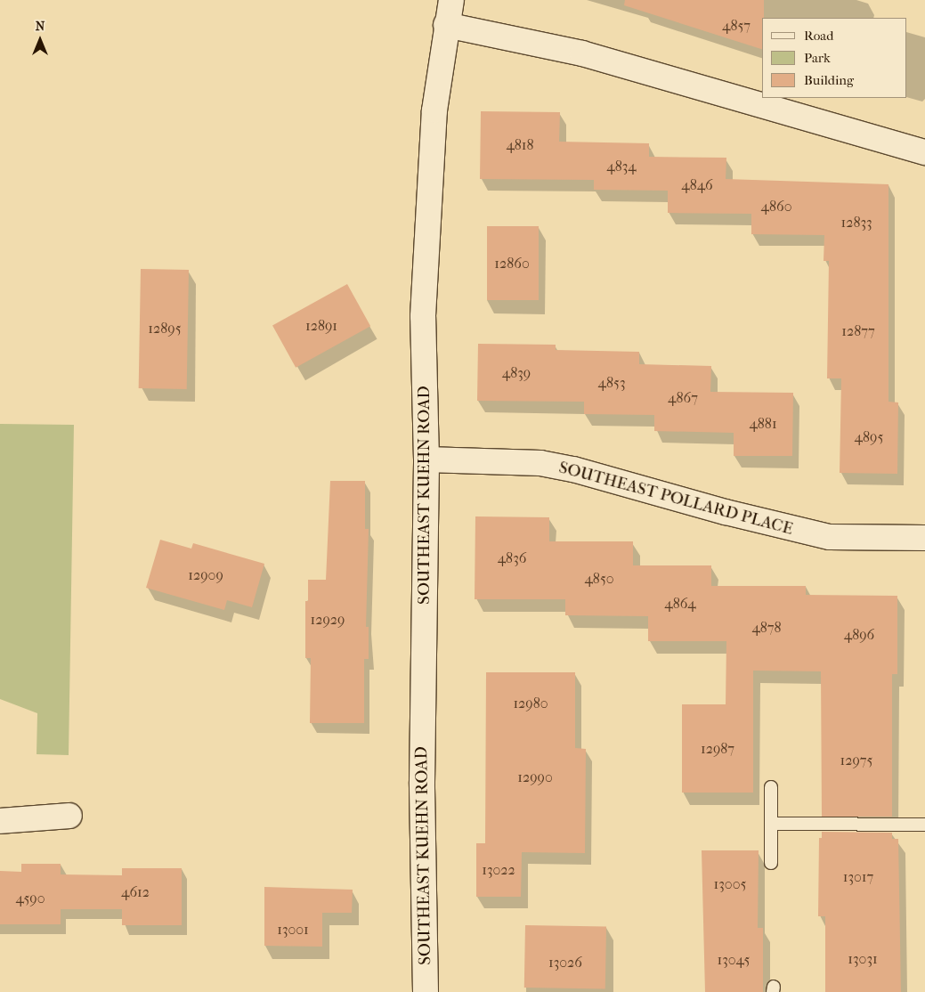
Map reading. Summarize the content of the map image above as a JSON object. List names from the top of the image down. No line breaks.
{"streets":{"street":["SOUTHEAST KUEHN ROAD","SOUTHEAST POLLARD PLACE"]},"crossings":[["SOUTHEAST KUEHN ROAD","SOUTHEAST POLLARD PLACE"]],"house_numbers":["4857","4818","4834","4846","4860","12833","12860","12891","12895","12877","4839","4853","4867","4881","4895","4836","12909","4850","4864","12929","4878","4896","12980","12987","12975","12990","13022","13017","13005","4612","4590","13001","13031","13045","13026"],"legend":["Road","Park","Building"],"north":"top"}
